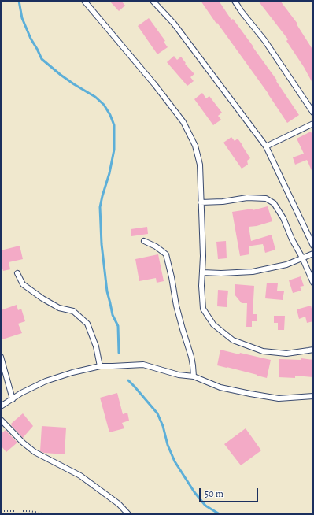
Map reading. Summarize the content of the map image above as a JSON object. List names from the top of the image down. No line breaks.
{"scale_bar":"50 m"}
